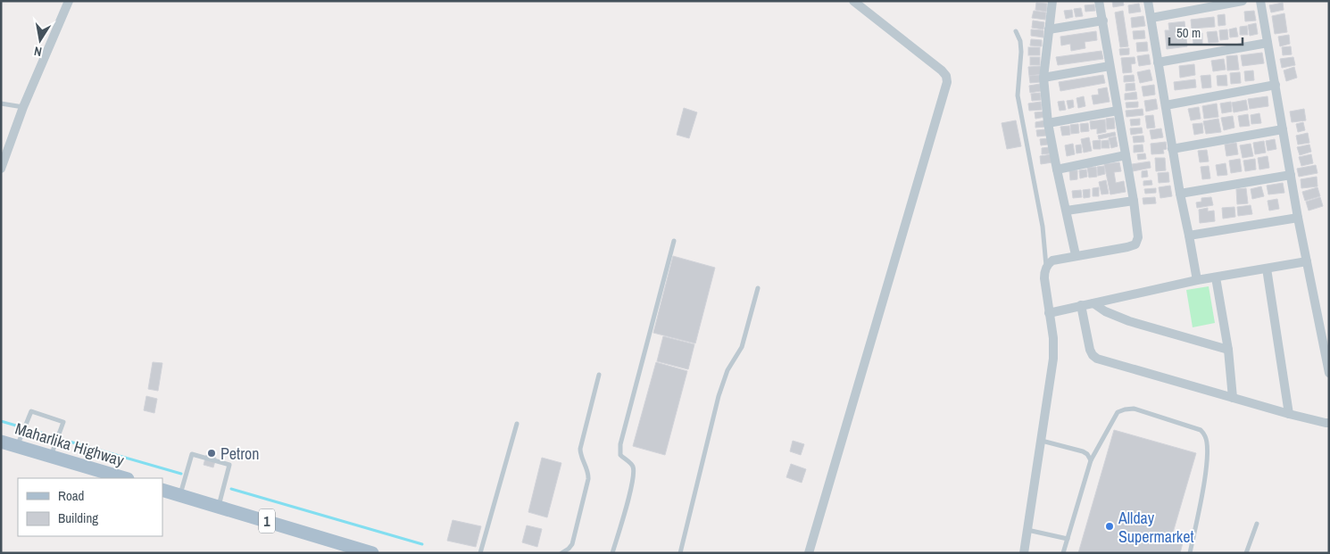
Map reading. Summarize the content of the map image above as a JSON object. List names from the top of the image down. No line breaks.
{"streets":{"main road":["Maharlika Highway","1"]},"places":["Petron","Allday Supermarket"],"legend":["Road","Building"],"scale_bar":"50 m","north":"bottom"}
